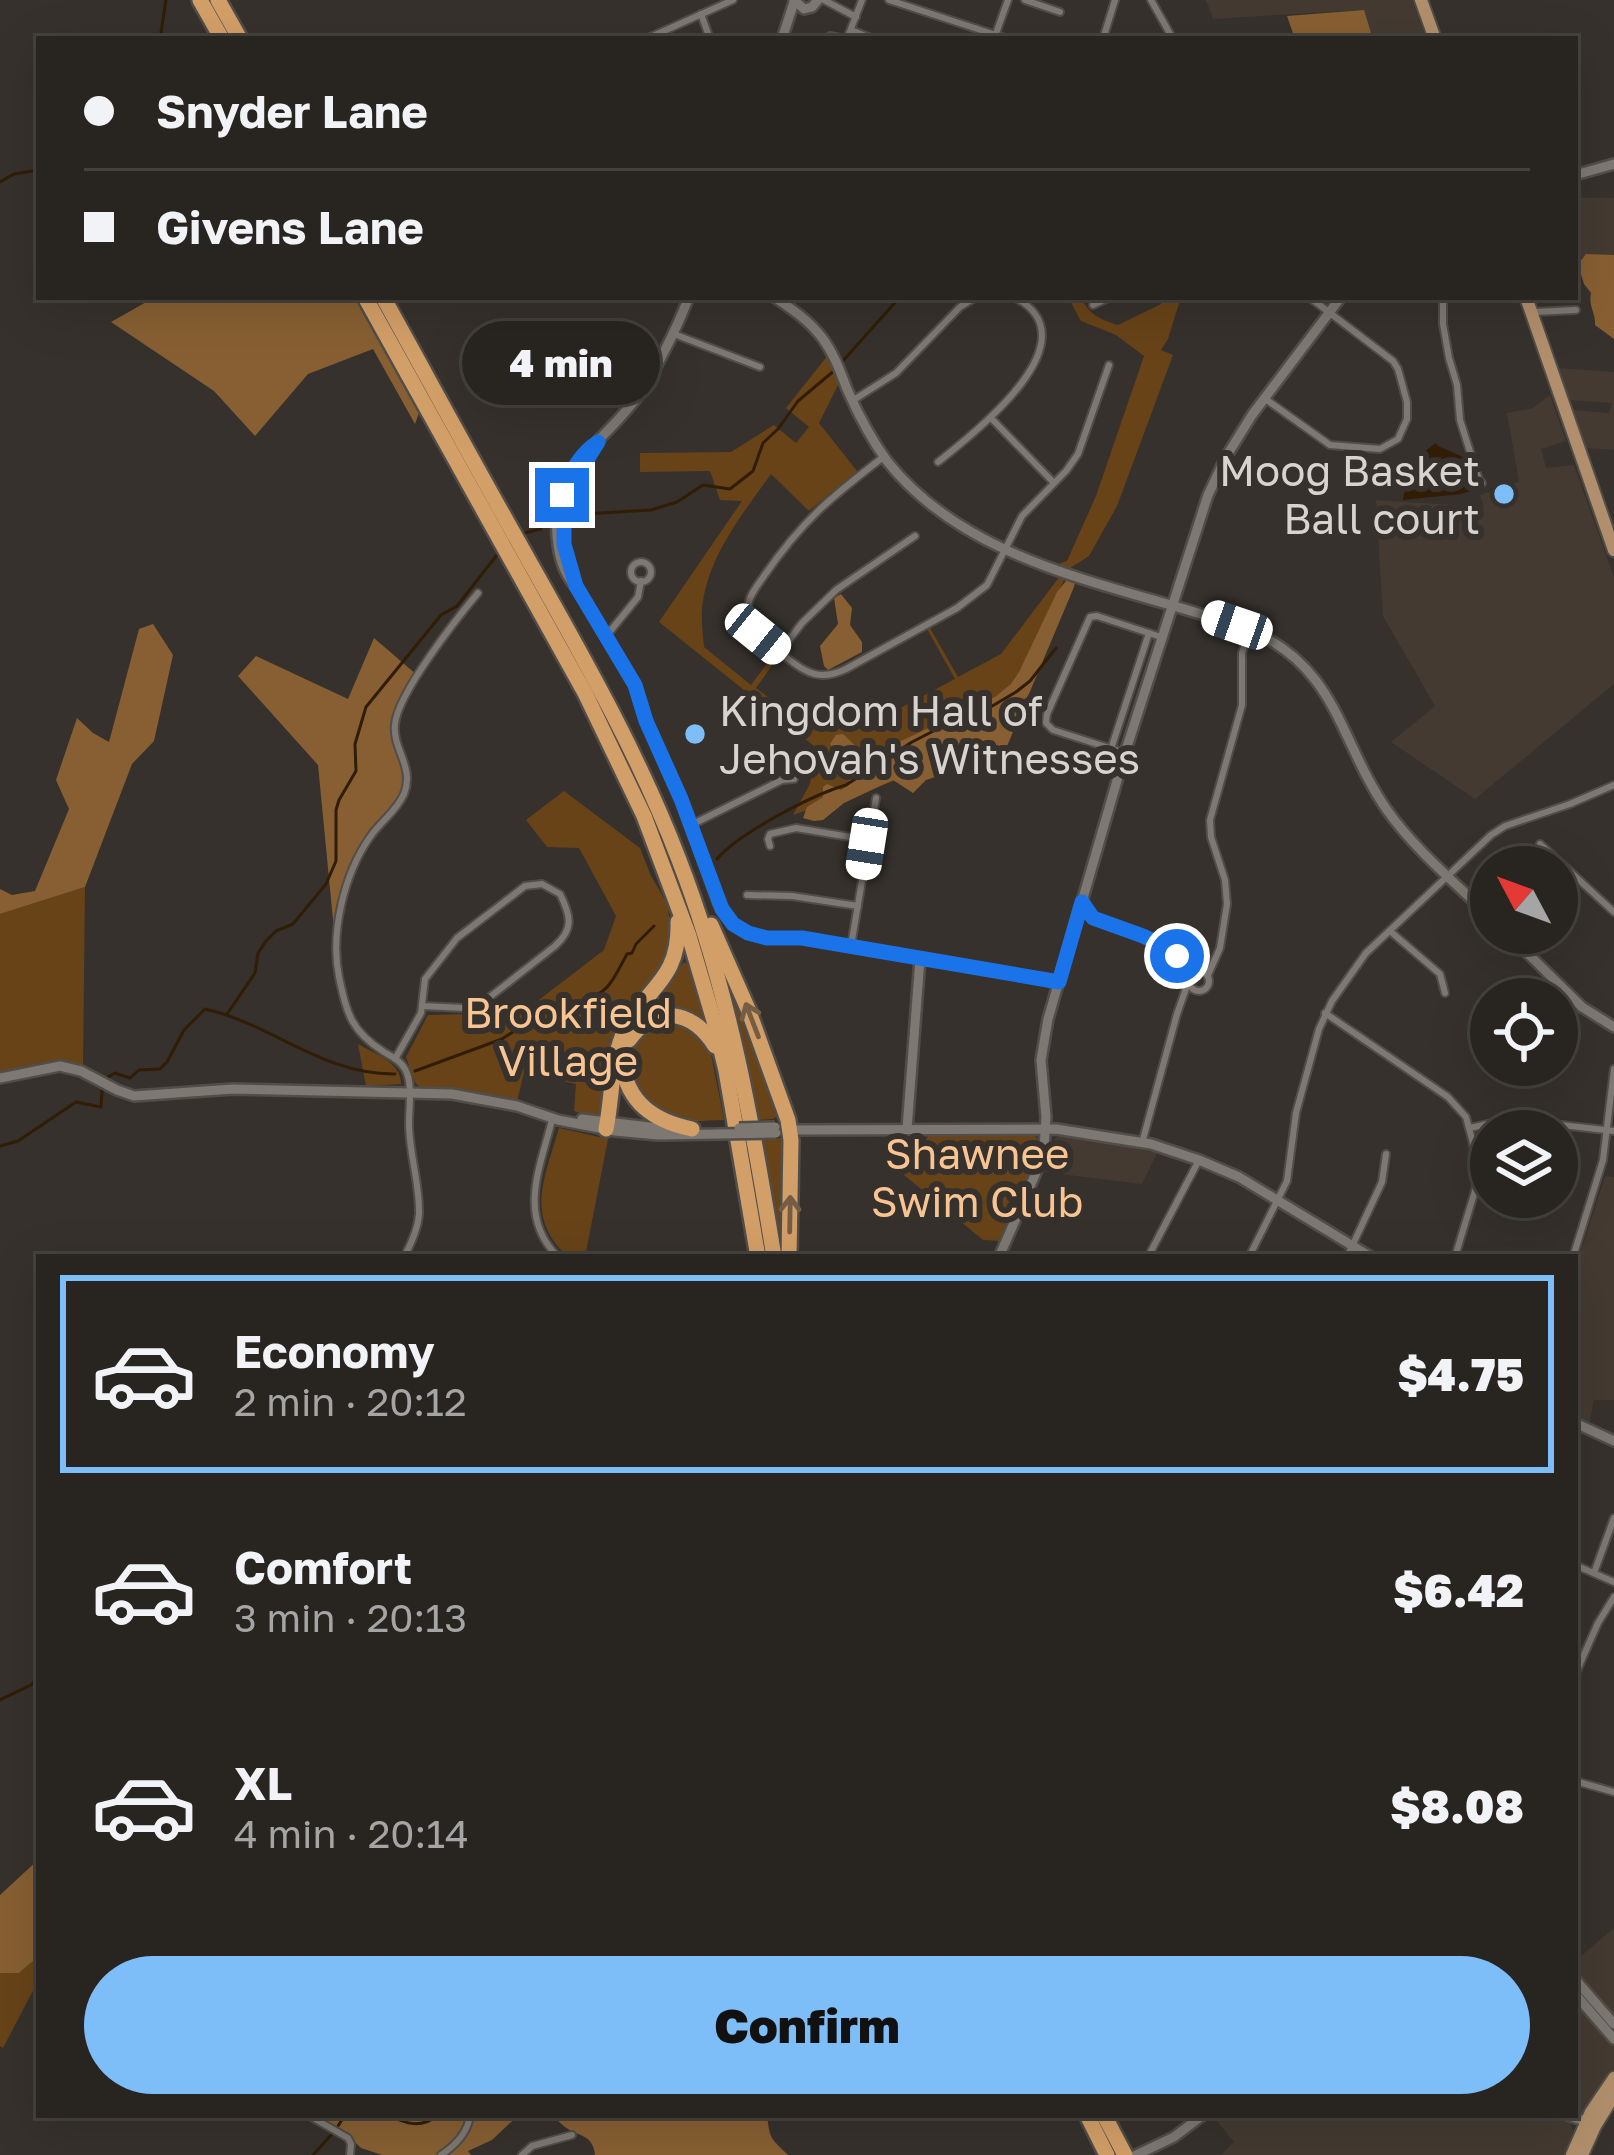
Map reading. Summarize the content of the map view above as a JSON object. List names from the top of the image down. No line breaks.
{"parks":["Brookfield Village","Shawnee Swim Club"],"places":["Moog Basket Ball court","Kingdom Hall of Jehovah's Witnesses"],"north":"top left","page":{"banner":["Snyder Lane","Givens Lane"],"bubble":"4 min","list":[{"name":"Economy","note":"2 min · 20:12","value":"$4.75"},{"name":"Comfort","note":"3 min · 20:13","value":"$6.42"},{"name":"XL","note":"4 min · 20:14","value":"$8.08"}],"buttons":"Confirm"}}
